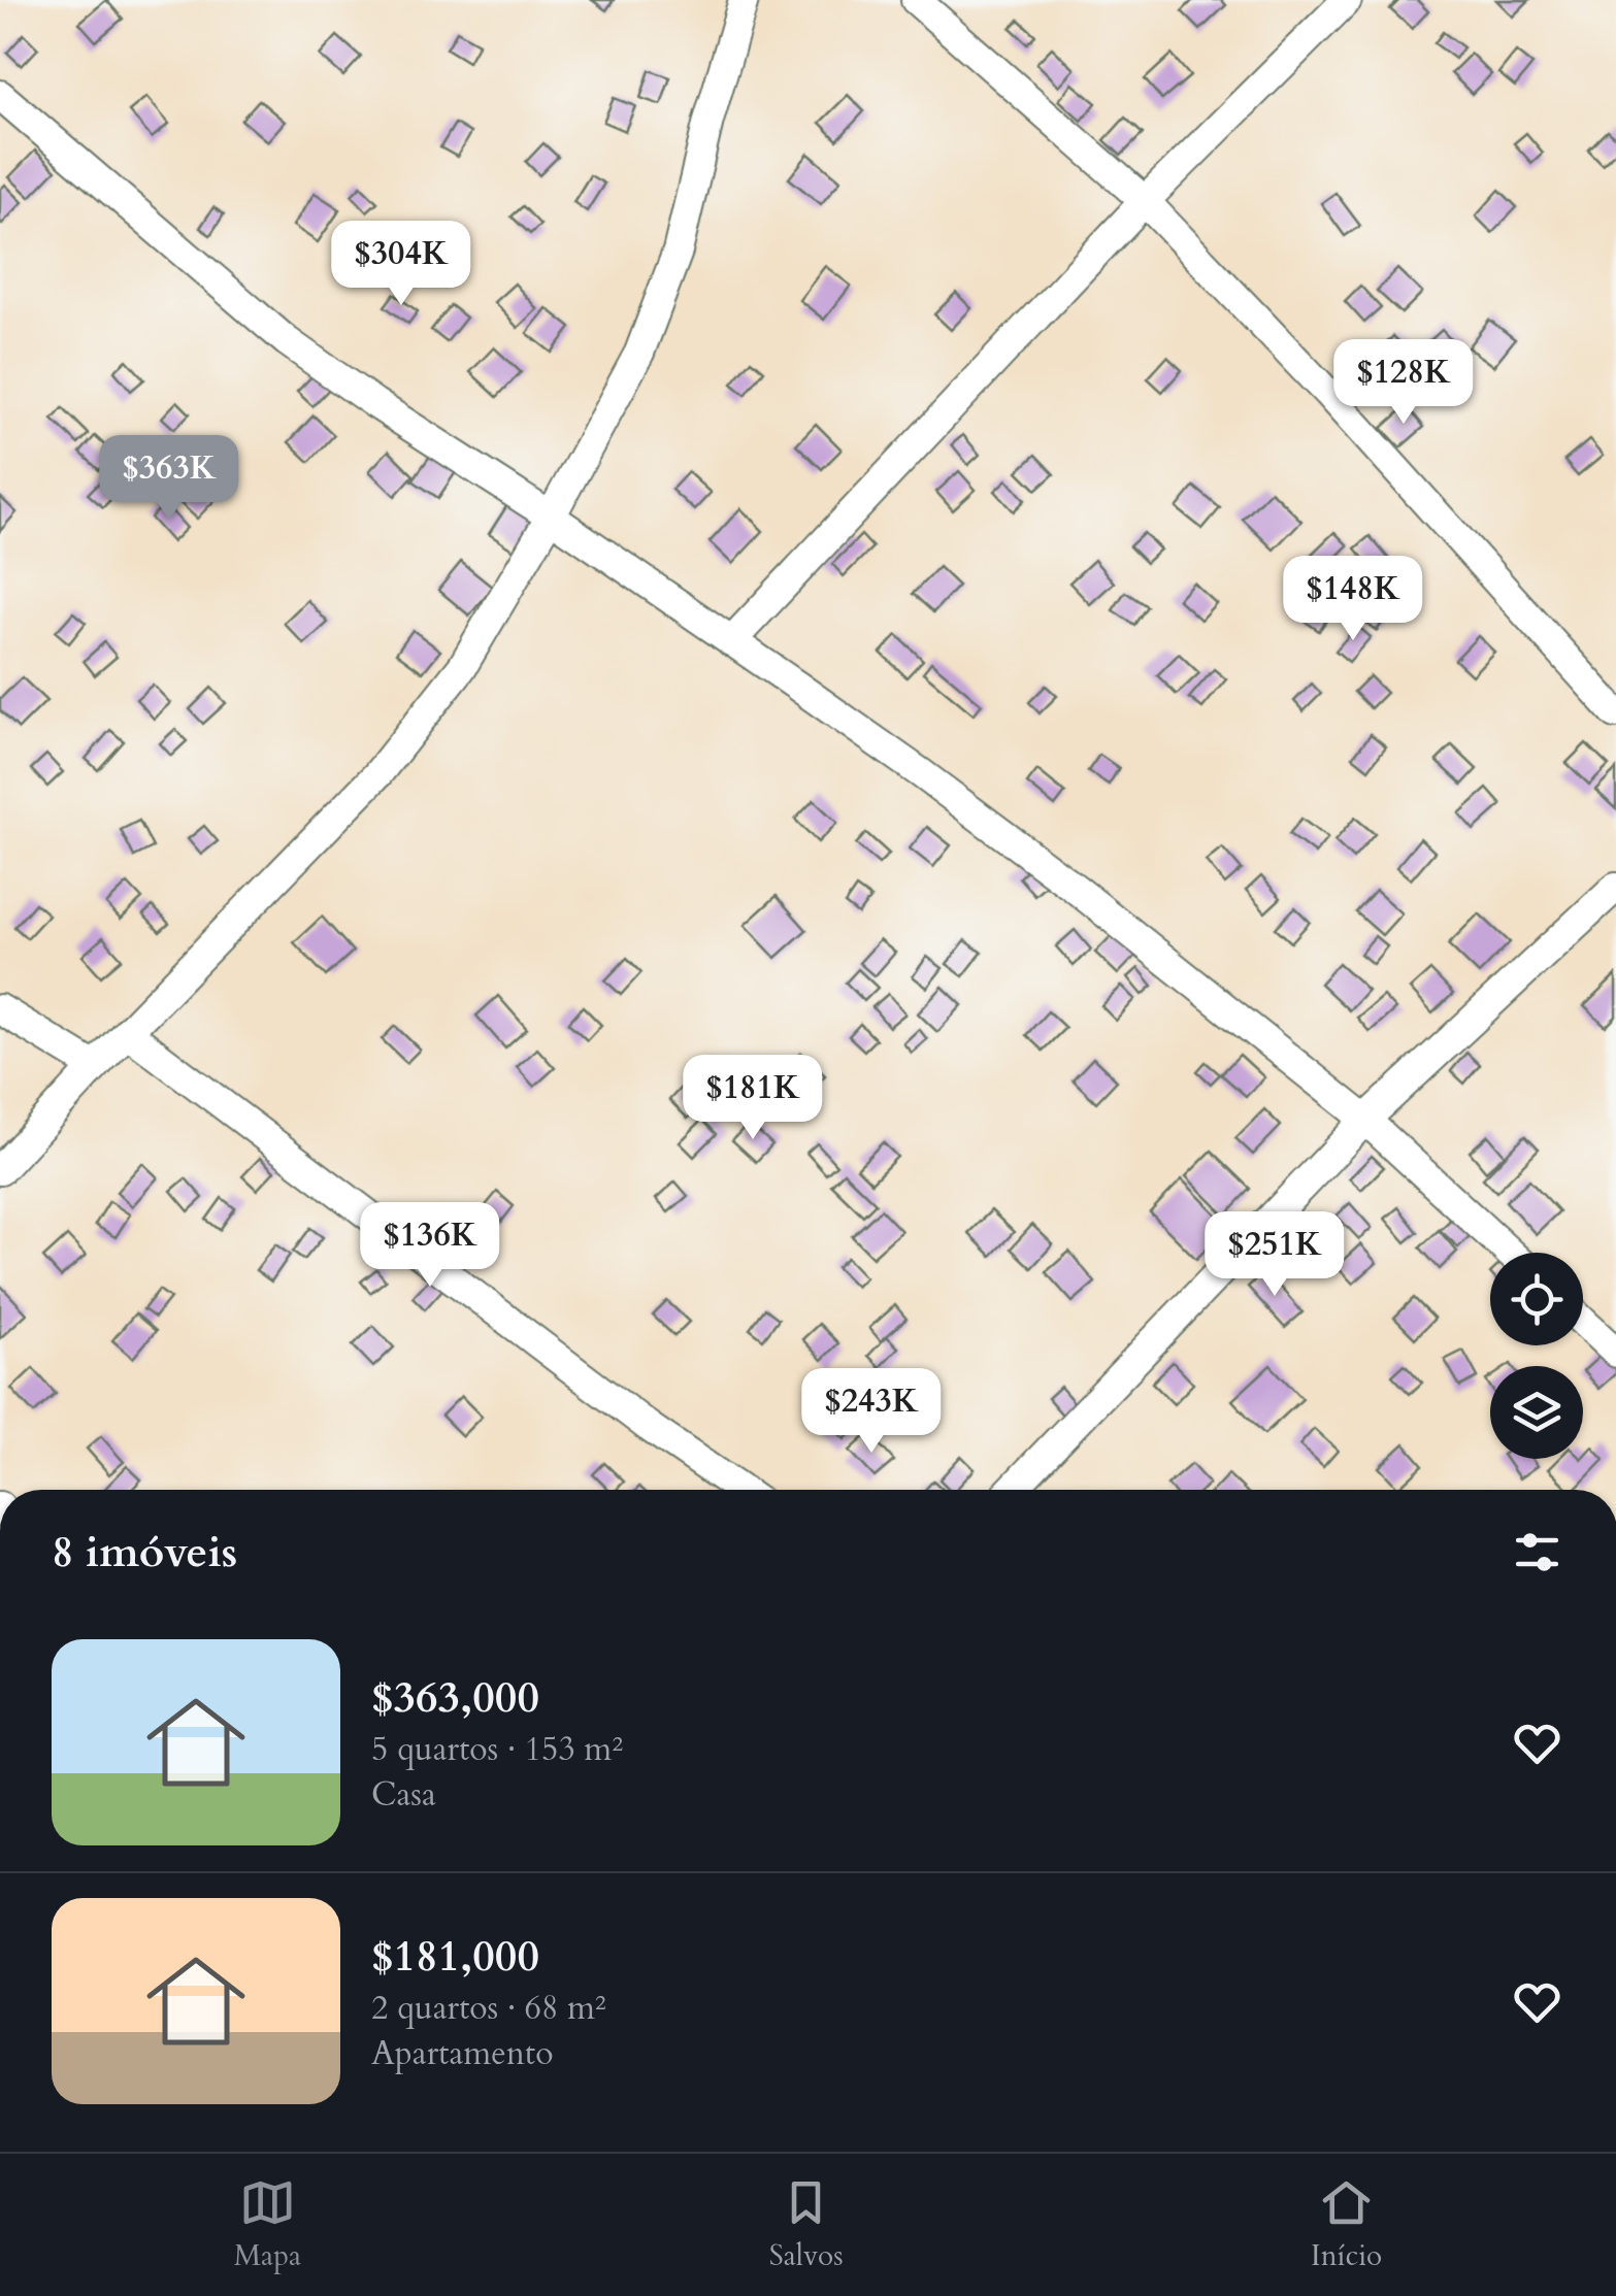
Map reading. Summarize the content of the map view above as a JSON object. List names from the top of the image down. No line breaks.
{"page":{"price":["$304K","$128K","$363K","$148K","$181K","$136K","$251K","$243K"],"heading":"8 imóveis","list":[{"name":"$363,000","note":"5 quartos · 153 m² · Casa"},{"name":"$181,000","note":"2 quartos · 68 m² · Apartamento"}],"tabs":["Mapa","Salvos","Início"]}}
